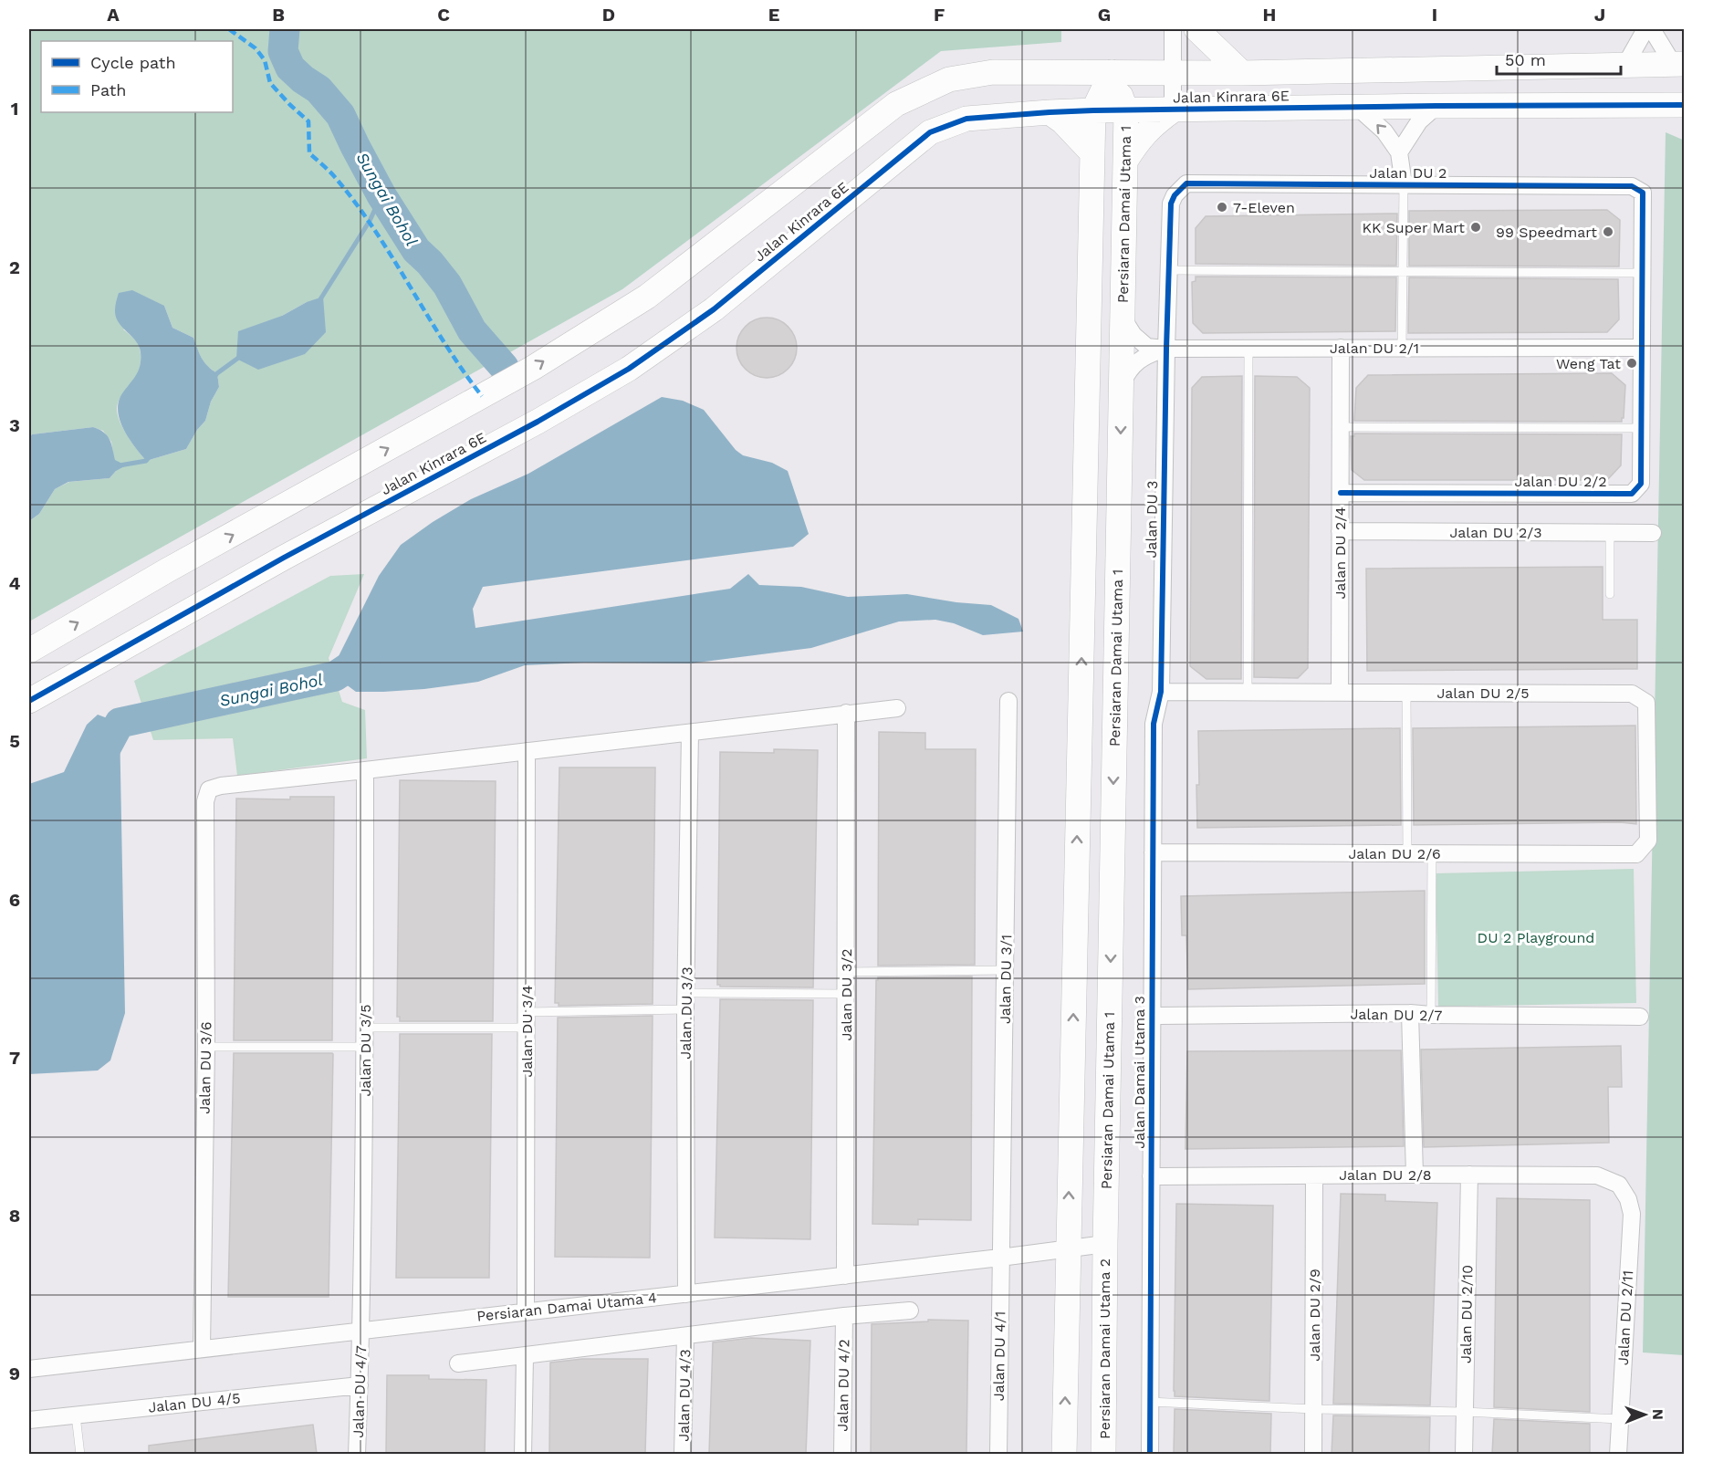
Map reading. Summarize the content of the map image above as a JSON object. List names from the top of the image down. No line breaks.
{"streets":{"street":["Jalan Kinrara 6E","Jalan DU 2","Persiaran Damai Utama 1","Jalan DU 2/1","Jalan DU 2/2","Jalan DU 3","Jalan DU 2/3","Jalan DU 2/4","Jalan DU 2/5","Jalan DU 2/6","Jalan DU 3/1","Jalan DU 3/2","Jalan DU 3/3","Jalan DU 2/7","Jalan DU 3/4","Jalan DU 3/5","Jalan DU 3/6","Jalan Damai Utama 3","Jalan DU 2/8","Persiaran Damai Utama 4","Jalan DU 2/10","Jalan DU 2/9","Jalan DU 2/11","Persiaran Damai Utama 2","Jalan DU 4/1","Jalan DU 4/2","Jalan DU 4/7","Jalan DU 4/3","Jalan DU 4/5"]},"crossings":[["Jalan Kinrara 6E","Persiaran Damai Utama 1"],["Jalan DU 2","Jalan DU 2/1"],["Jalan DU 2","Jalan DU 2/2"],["Jalan DU 2","Jalan DU 3"],["Persiaran Damai Utama 1","Jalan DU 2/1"],["Persiaran Damai Utama 1","Persiaran Damai Utama 4"],["Persiaran Damai Utama 1","Persiaran Damai Utama 2"],["Jalan DU 2/1","Jalan DU 2/2"],["Jalan DU 2/1","Jalan DU 3"],["Jalan DU 2/1","Jalan DU 2/4"],["Jalan DU 2/2","Jalan DU 2/4"],["Jalan DU 3","Jalan DU 2/5"],["Jalan DU 3","Jalan Damai Utama 3"],["Jalan DU 2/3","Jalan DU 2/4"],["Jalan DU 2/4","Jalan DU 2/5"],["Jalan DU 2/5","Jalan DU 2/6"],["Jalan DU 2/5","Jalan Damai Utama 3"],["Jalan DU 2/6","Jalan Damai Utama 3"],["Jalan DU 3/1","Persiaran Damai Utama 4"],["Jalan DU 3/1","Jalan DU 4/1"],["Jalan DU 3/2","Persiaran Damai Utama 4"],["Jalan DU 3/3","Persiaran Damai Utama 4"],["Jalan DU 2/7","Jalan Damai Utama 3"],["Jalan DU 3/4","Persiaran Damai Utama 4"],["Jalan DU 3/5","Jalan DU 3/6"],["Jalan DU 3/5","Persiaran Damai Utama 4"],["Jalan DU 3/5","Jalan DU 4/7"],["Jalan DU 3/6","Persiaran Damai Utama 4"],["Jalan Damai Utama 3","Jalan DU 2/8"],["Jalan DU 2/8","Jalan DU 2/10"],["Jalan DU 2/8","Jalan DU 2/9"],["Jalan DU 2/8","Jalan DU 2/11"],["Persiaran Damai Utama 4","Persiaran Damai Utama 2"],["Persiaran Damai Utama 4","Jalan DU 4/1"],["Persiaran Damai Utama 4","Jalan DU 4/7"],["Jalan DU 4/7","Jalan DU 4/5"]],"water":["Sungai Bohol"],"parks":["DU 2 Playground"],"places":["7-Eleven","KK Super Mart","99 Speedmart","Weng Tat"],"legend":["Cycle path","Path"],"scale_bar":"50 m","north":"right","grid":{"columns":["A","B","C","D","E","F","G","H","I","J"],"rows":["1","2","3","4","5","6","7","8","9"]}}
